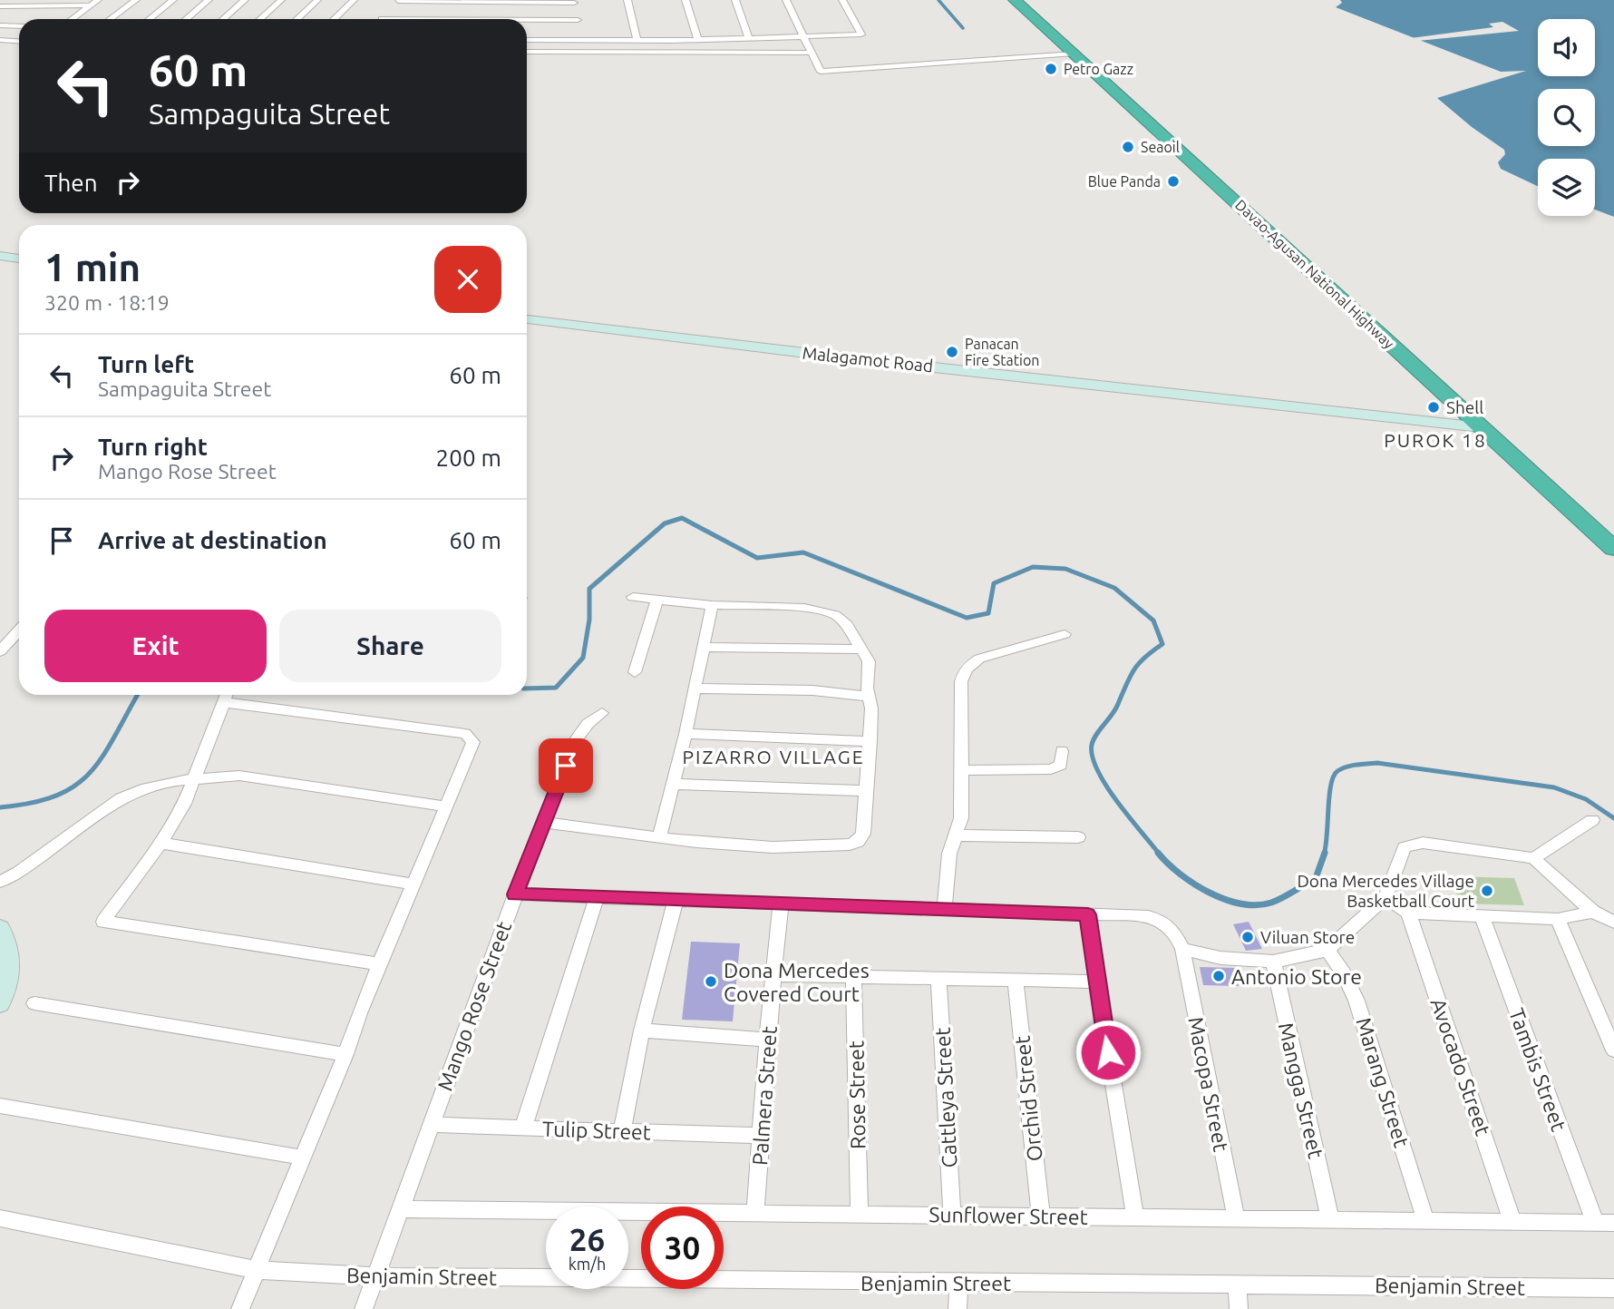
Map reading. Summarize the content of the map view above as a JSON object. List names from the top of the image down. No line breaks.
{"streets":{"highway":["Davao-Agusan National Highway"],"street":["Malagamot Road","Mango Rose Street","Avocado Street","Tambis Street","Marang Street","Macopa Street","Mangga Street","Rose Street","Palmera Street","Cattleya Street","Orchid Street","Tulip Street","Sunflower Street","Benjamin Street"]},"crossings":[["Davao-Agusan National Highway","Malagamot Road"],["Mango Rose Street","Tulip Street"],["Mango Rose Street","Sunflower Street"],["Mango Rose Street","Benjamin Street"],["Avocado Street","Sunflower Street"],["Tambis Street","Sunflower Street"],["Marang Street","Sunflower Street"],["Macopa Street","Sunflower Street"],["Mangga Street","Sunflower Street"],["Rose Street","Sunflower Street"],["Palmera Street","Tulip Street"],["Palmera Street","Sunflower Street"],["Cattleya Street","Sunflower Street"],["Orchid Street","Sunflower Street"]],"districts":["PUROK 18","PIZARRO VILLAGE"],"places":["Petro Gazz","Seaoil","Blue Panda","Panacan Fire Station","Shell","Dona Mercedes Village Basketball Court","Viluan Store","Antonio Store","Dona Mercedes Covered Court"],"page":{"turn":["60 m","Sampaguita Street"],"then":"Then","heading":["1 min","320 m · 18:19"],"list":[{"name":"Turn left","note":"Sampaguita Street","value":"60 m"},{"name":"Turn right","note":"Mango Rose Street","value":"200 m"},{"name":"Arrive at destination","value":"60 m"}],"buttons":["Exit","Share"],"speed":"26 km/h","limit":"30"}}
